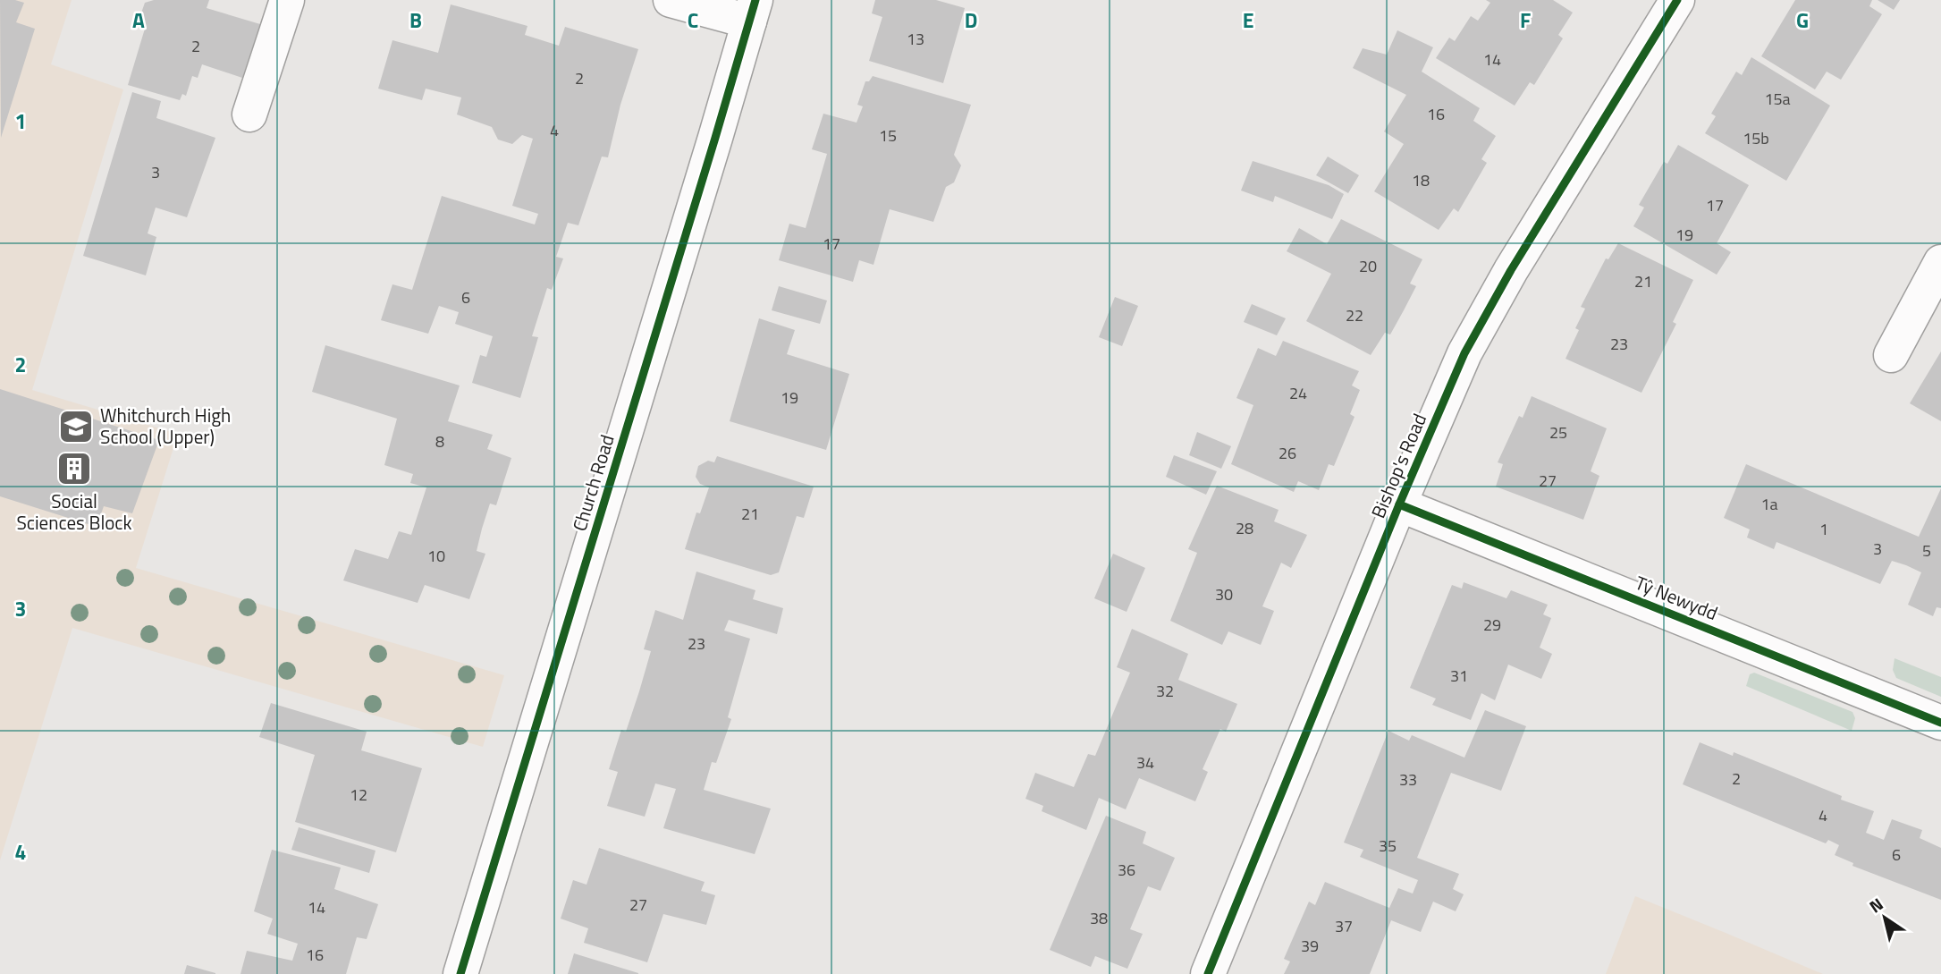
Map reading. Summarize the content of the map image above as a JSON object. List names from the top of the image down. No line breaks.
{"streets":{"street":["Bishop's Road","Church Road","Tŷ Newydd"]},"crossings":[["Bishop's Road","Tŷ Newydd"]],"places":{"school or university":["Whitchurch High School (Upper)"],"building":["Social Sciences Block"]},"house_numbers":["13","2","14","2","15a","16","4","15","15b","3","18","17","19","17","20","21","6","22","23","24","19","25","8","26","27","1a","21","28","1","3","5","10","30","29","23","31","32","34","2","33","12","4","35","6","36","27","14","38","37","39","16"],"north":"top left","grid":{"columns":["A","B","C","D","E","F","G"],"rows":["1","2","3","4"]}}
